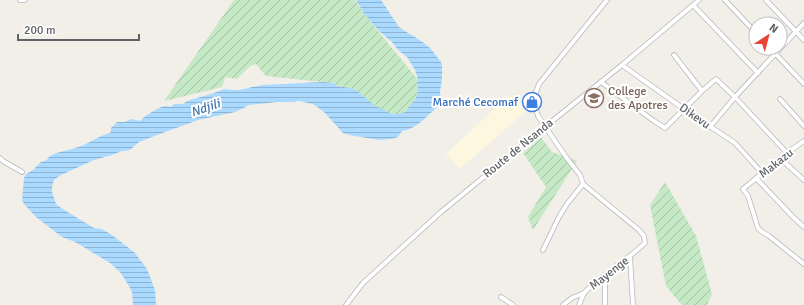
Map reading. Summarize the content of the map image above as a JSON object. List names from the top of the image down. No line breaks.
{"streets":{"street":["Dikevu","Route de Nsanda","Makazu","Mayenge"]},"crossings":[["Dikevu","Route de Nsanda"],["Dikevu","Makazu"]],"water":["Ndjili"],"places":{"school or university":["College des Apotres"],"shop":["Marché Cecomaf"]},"scale_bar":"200 m","north":"top right"}
